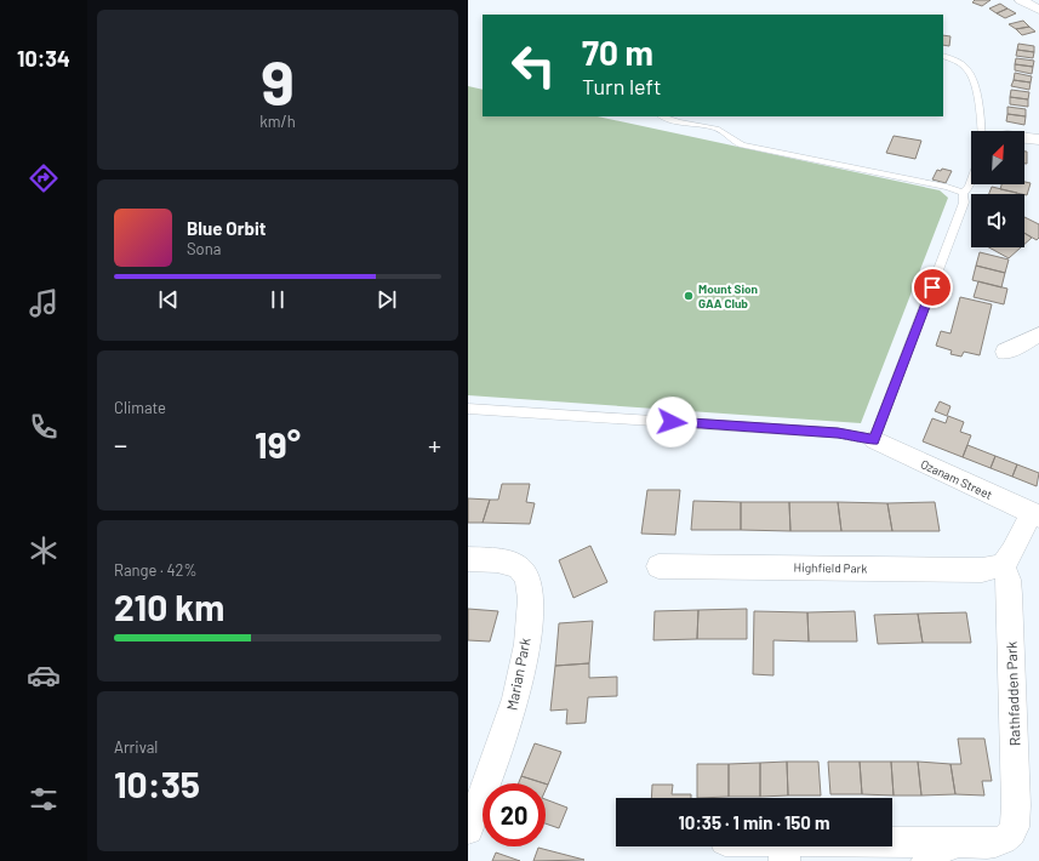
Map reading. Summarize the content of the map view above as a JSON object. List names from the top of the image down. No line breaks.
{"streets":{"street":["Ozanam Street","Highfield Park","Marian Park","Rathfadden Park"]},"crossings":[["Highfield Park","Rathfadden Park"]],"places":["Mount Sion GAA Club"],"north":"top right","page":{"tabs":"10:34","tile":[["9","km/h"],"Climate",["Range · 42%","210 km"],["Arrival","10:35"]],"turn":["70 m","Turn left"],"song":["Blue Orbit","Sona"],"heat":["−","19°","+"],"limit":"20","trip":"10:35 · 1 min · 150 m"}}
